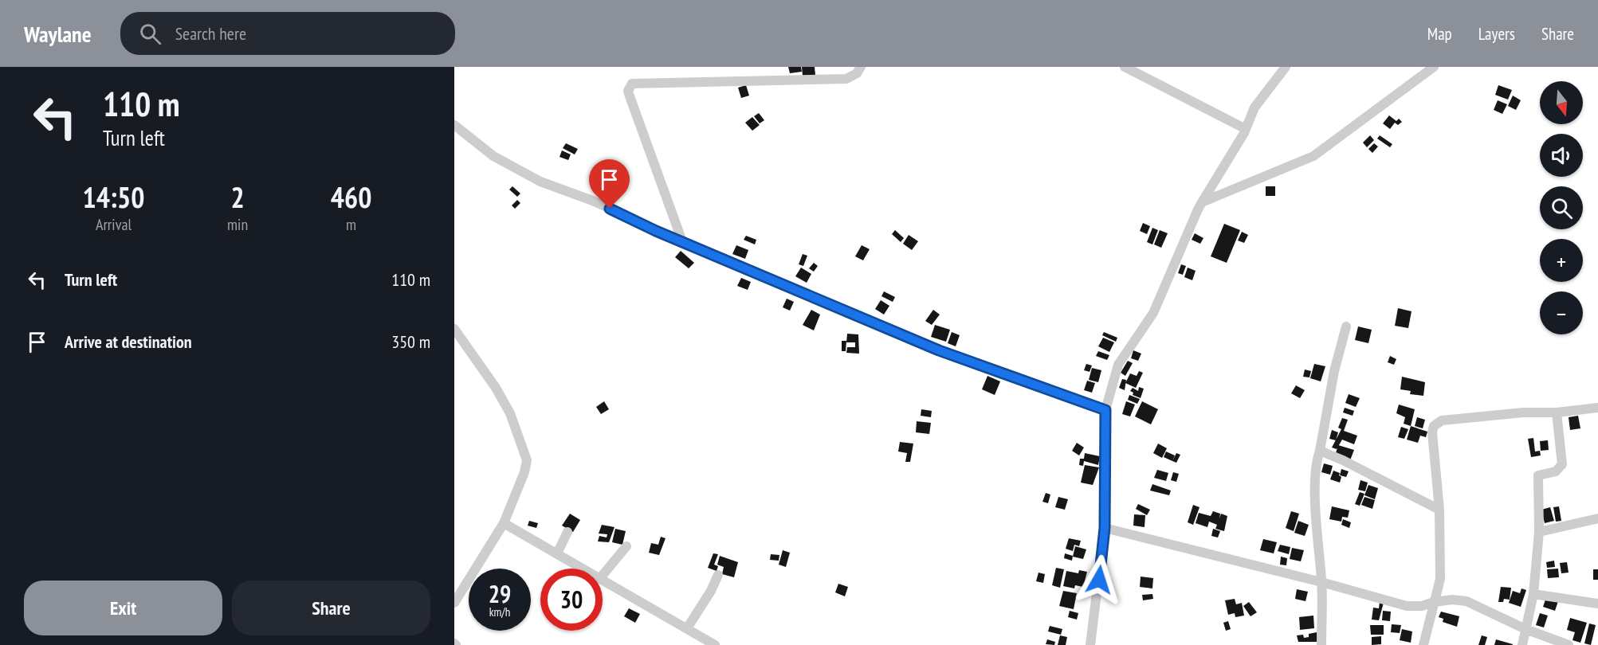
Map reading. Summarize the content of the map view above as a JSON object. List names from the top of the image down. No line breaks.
{"north":"bottom","page":{"header":"Waylane","search":"Search here","nav":["Map","Layers","Share"],"turn":["110 m","Turn left"],"map_buttons":["+","−"],"eta":["14:50","Arrival","2","min","460","m"],"list":[{"name":"Turn left","value":"110 m"},{"name":"Arrive at destination","value":"350 m"}],"speed":"29 km/h","limit":"30","buttons":["Exit","Share"]}}
